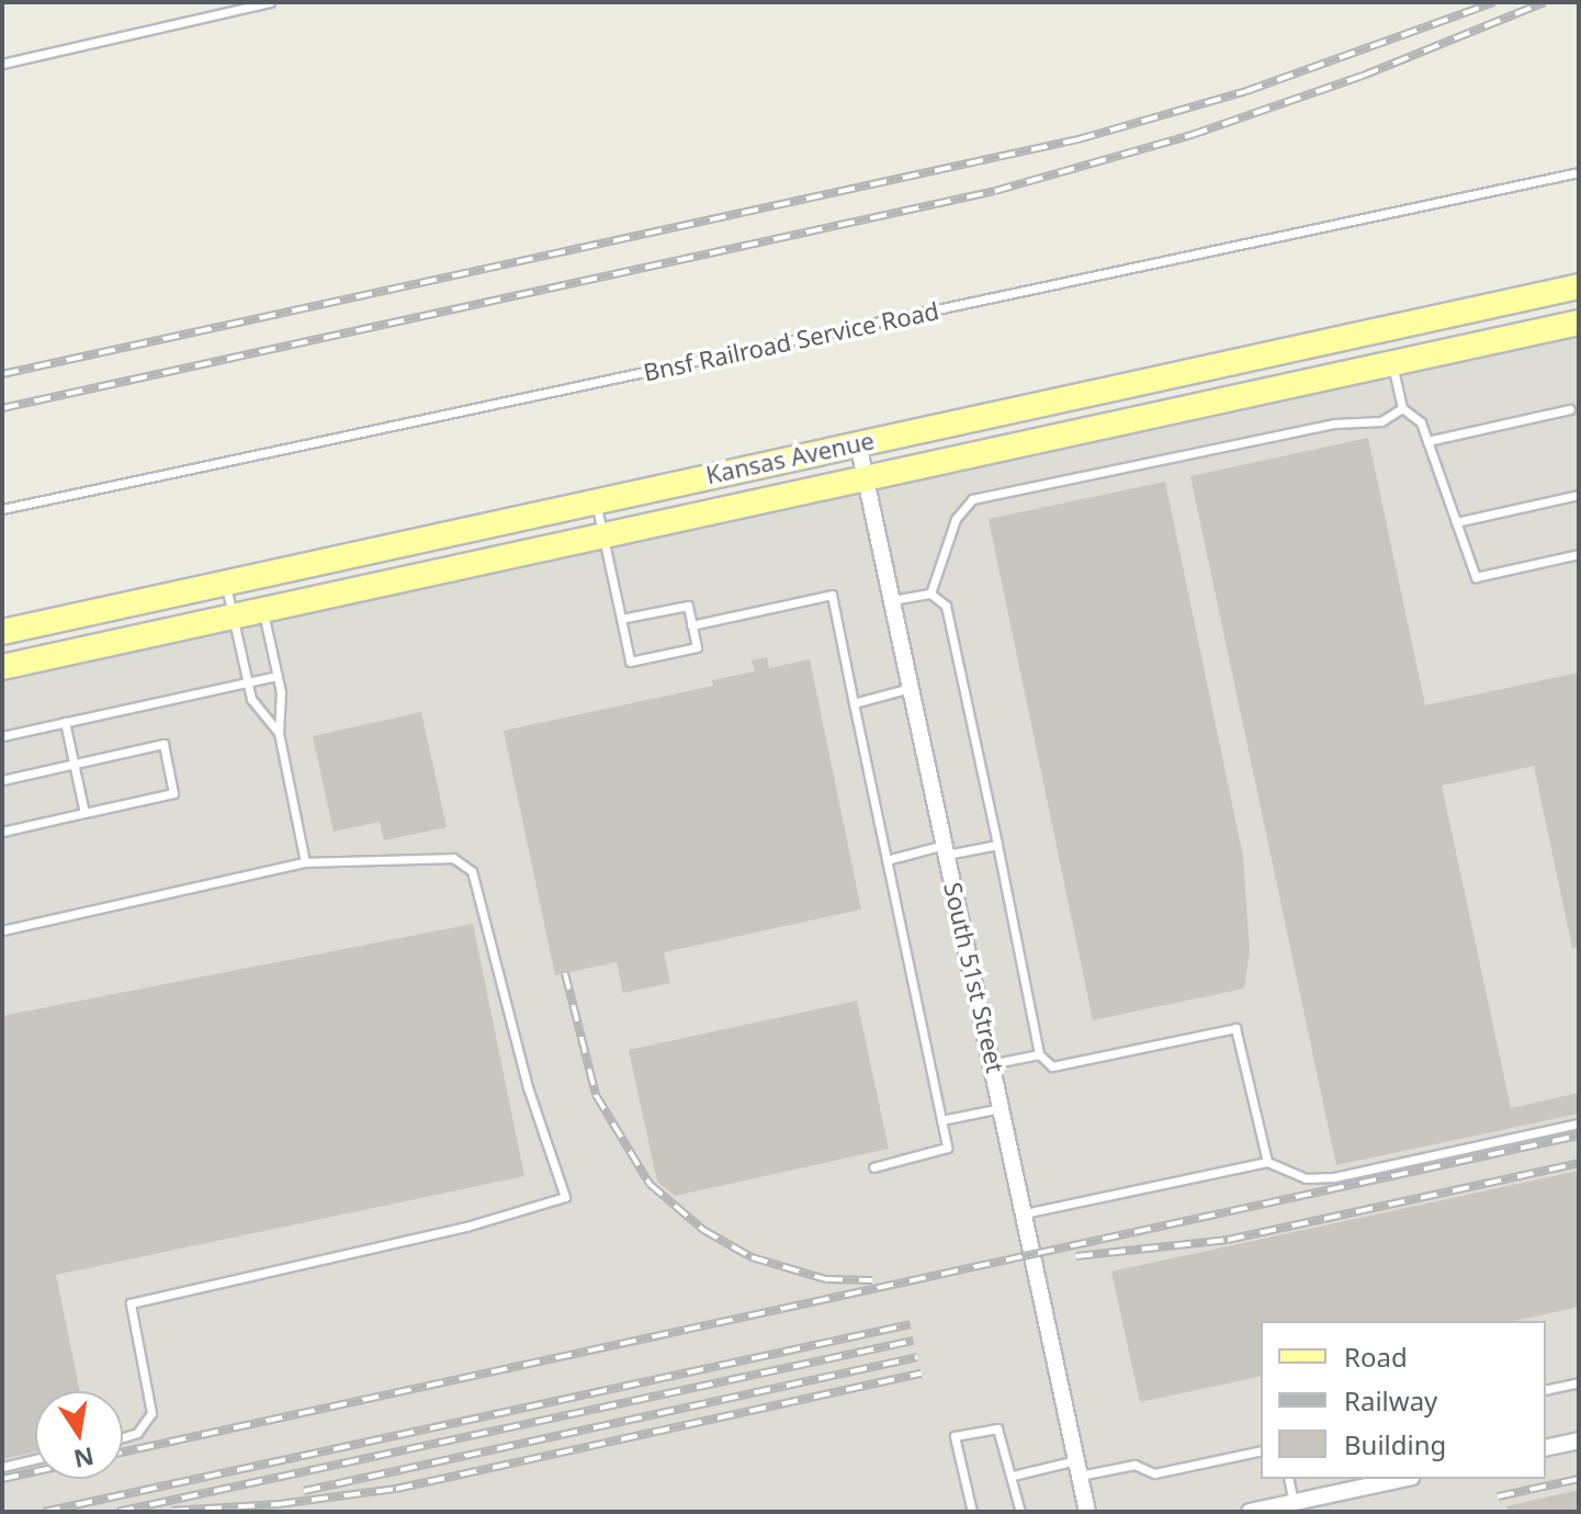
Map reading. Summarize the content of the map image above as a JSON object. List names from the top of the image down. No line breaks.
{"streets":{"main road":["Kansas Avenue"],"street":["South 51st Street"],"lane":["Bnsf Railroad Service Road"]},"crossings":[["Kansas Avenue","South 51st Street"]],"legend":["Road","Railway","Building"],"north":"bottom"}
